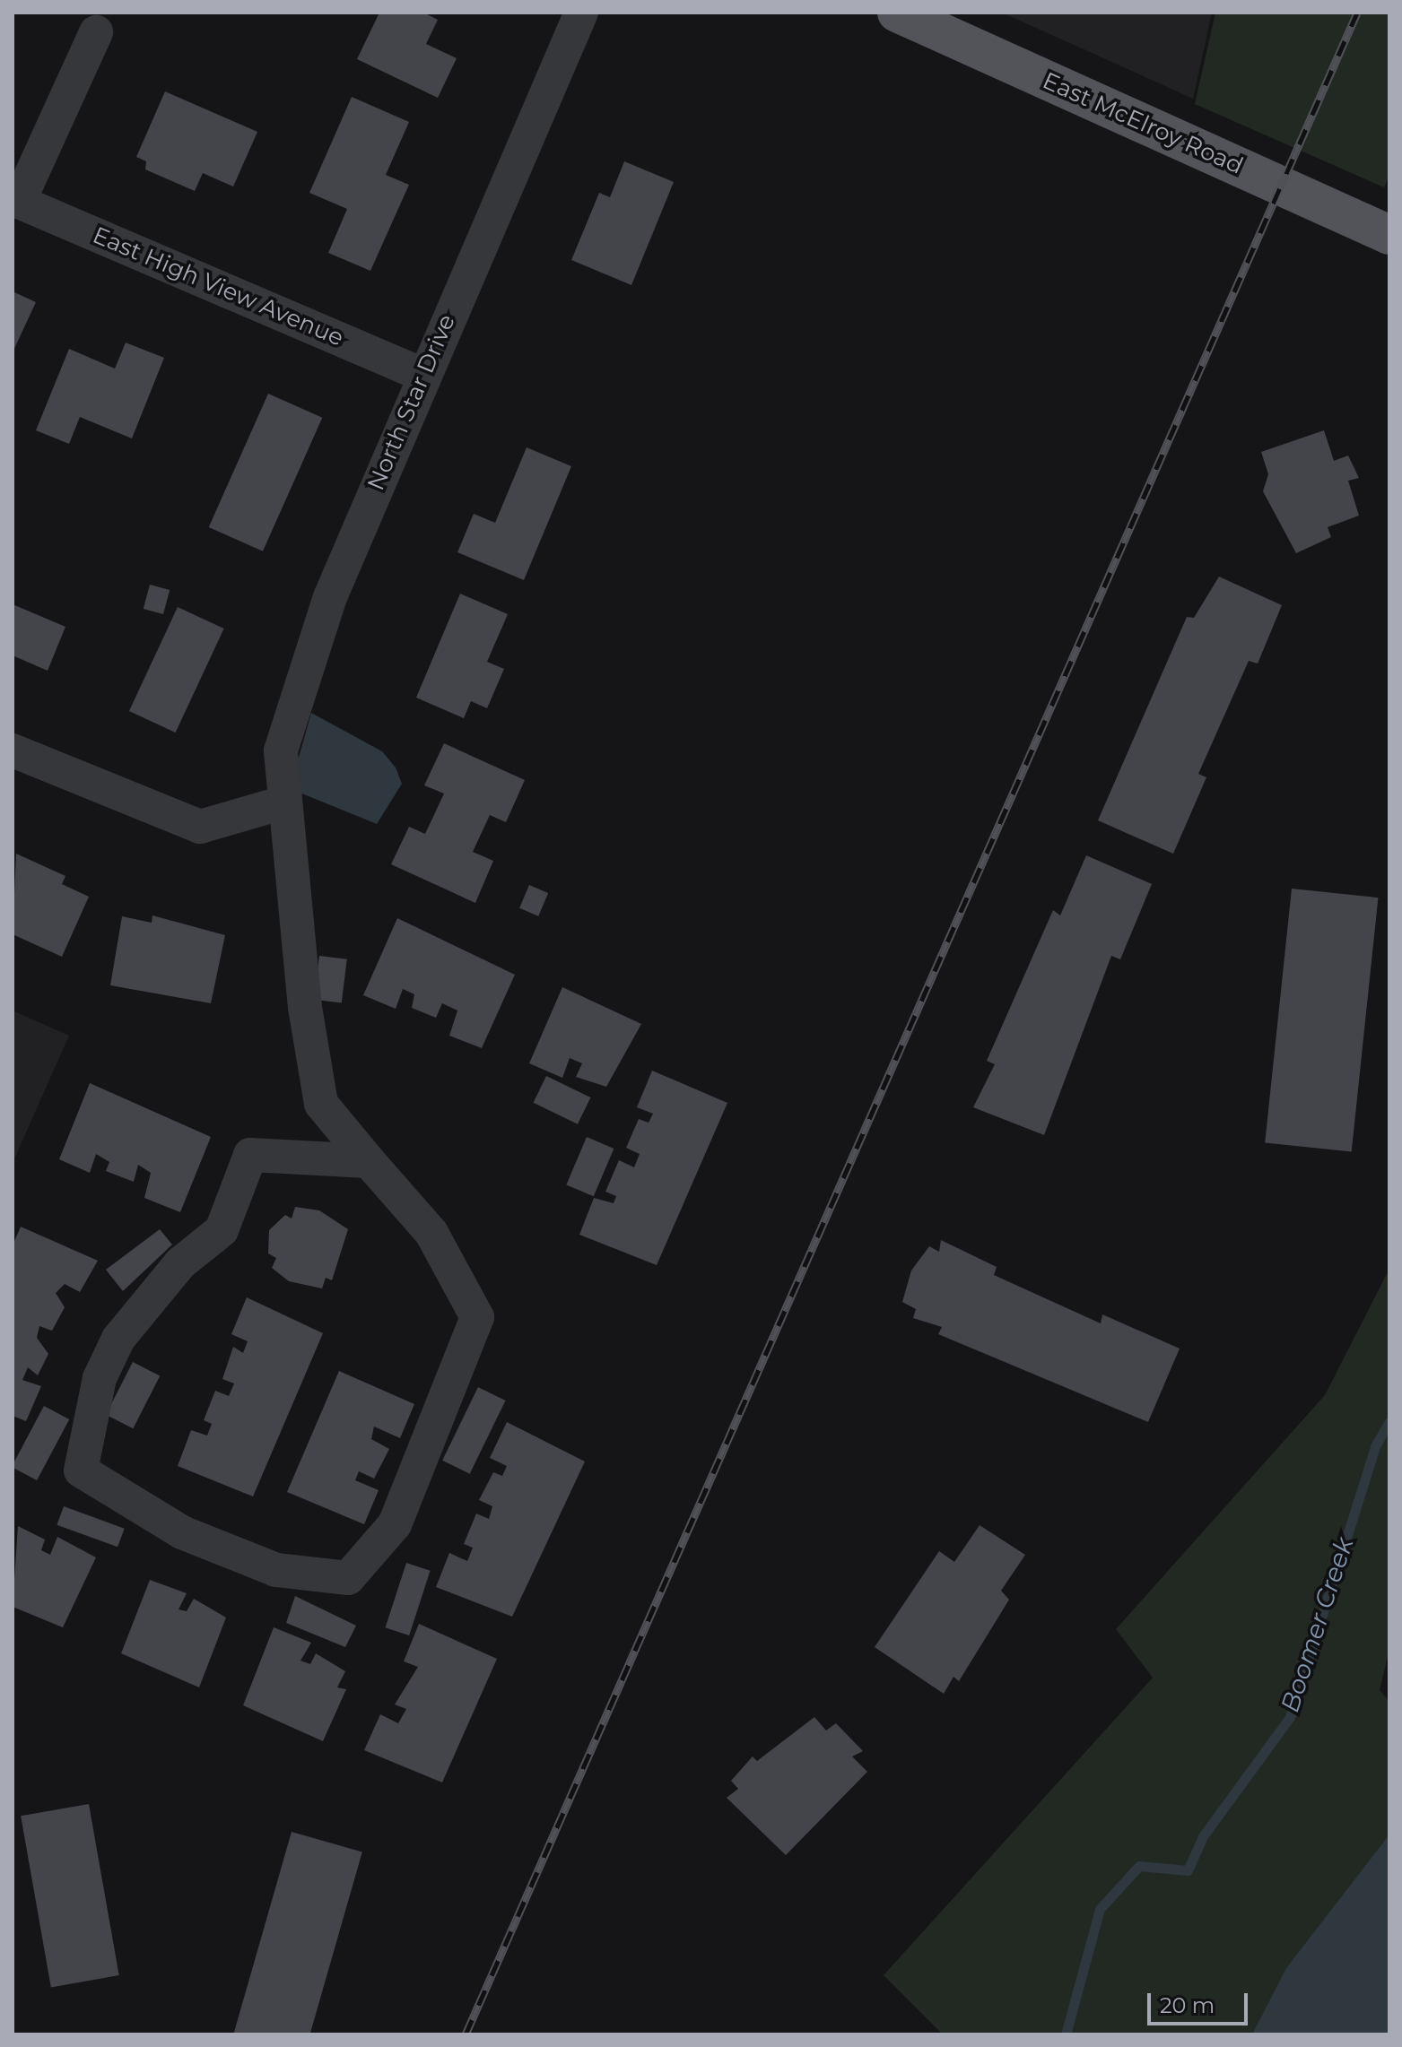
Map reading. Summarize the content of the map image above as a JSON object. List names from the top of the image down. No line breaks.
{"streets":{"main road":["East McElroy Road"],"street":["East High View Avenue","North Star Drive"]},"crossings":[["East High View Avenue","North Star Drive"]],"water":["Boomer Creek"],"scale_bar":"20 m"}
